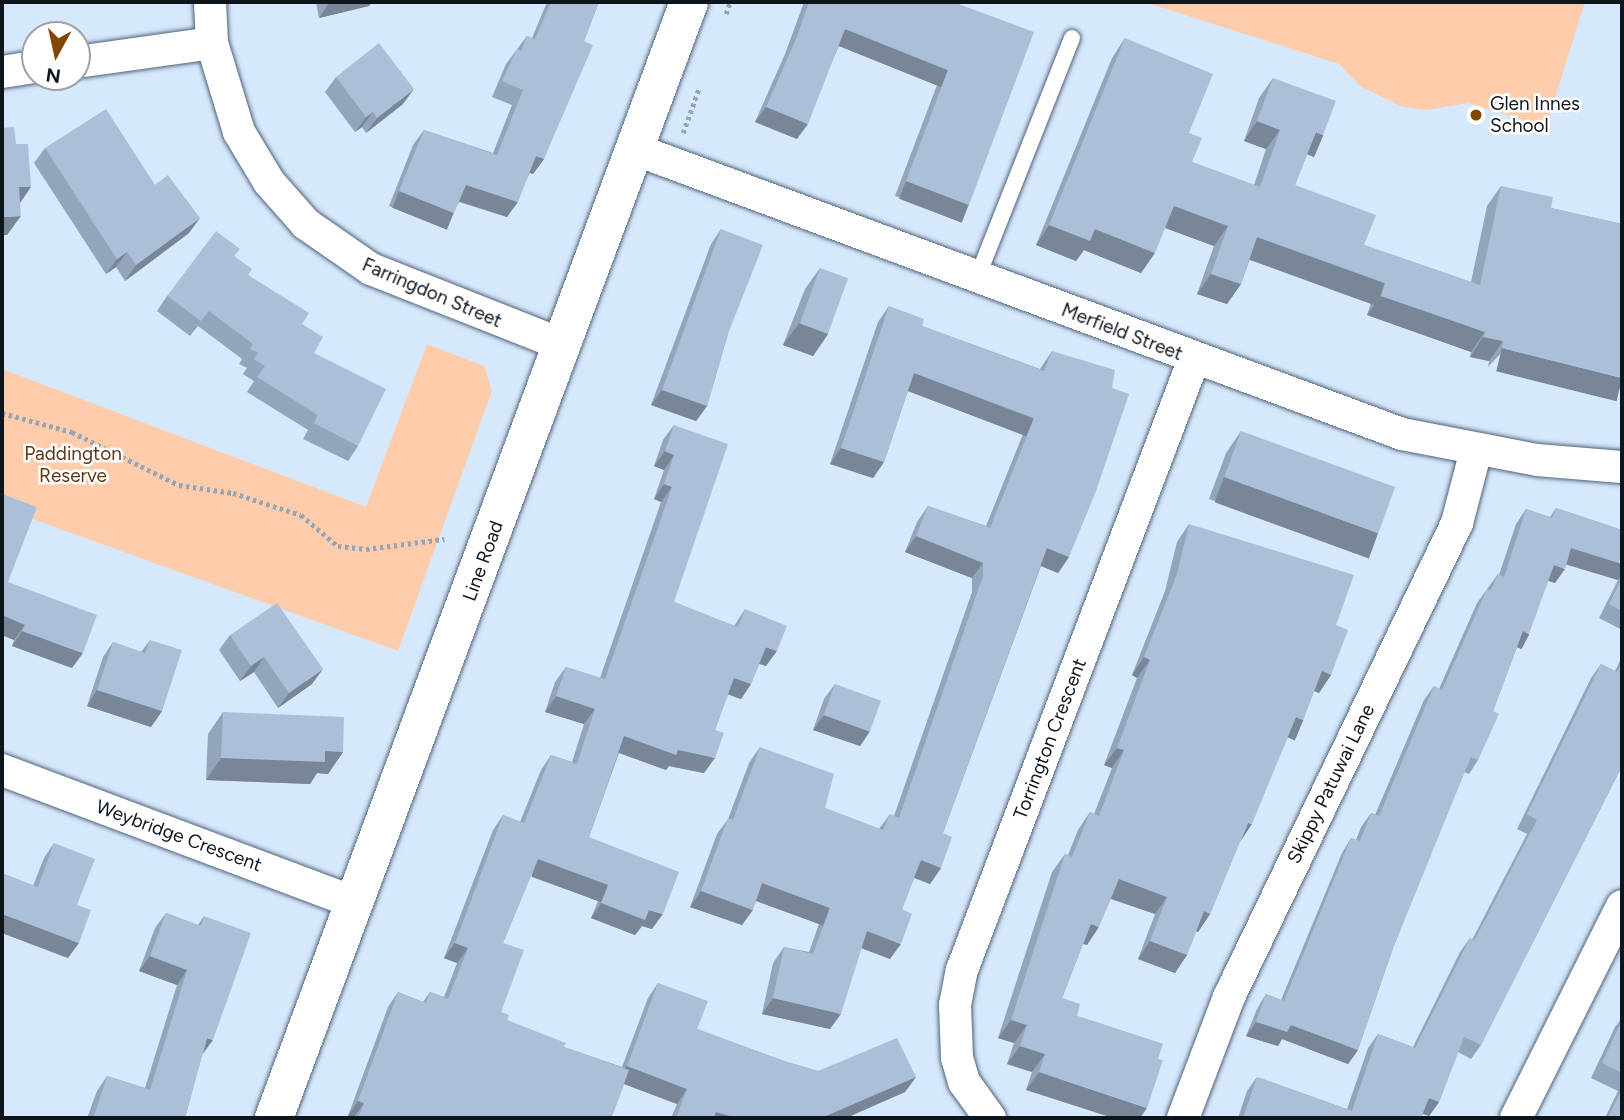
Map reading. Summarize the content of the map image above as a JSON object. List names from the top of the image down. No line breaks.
{"streets":{"main road":["Line Road"],"street":["Farringdon Street","Merfield Street","Torrington Crescent","Skippy Patuwai Lane","Weybridge Crescent"]},"crossings":[["Farringdon Street","Line Road"],["Merfield Street","Line Road"],["Merfield Street","Torrington Crescent"],["Merfield Street","Skippy Patuwai Lane"],["Line Road","Weybridge Crescent"]],"parks":["Paddington Reserve"],"places":["Glen Innes School"],"north":"bottom"}
